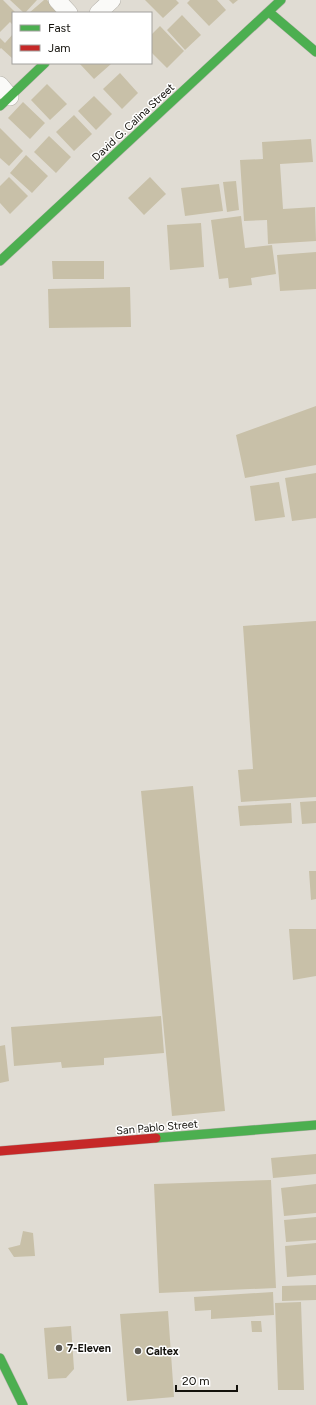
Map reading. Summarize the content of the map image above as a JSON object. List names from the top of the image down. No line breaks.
{"streets":{"street":["David G. Calina Street","San Pablo Street"]},"places":["7-Eleven","Caltex"],"legend":["Fast","Jam"],"scale_bar":"20 m"}
